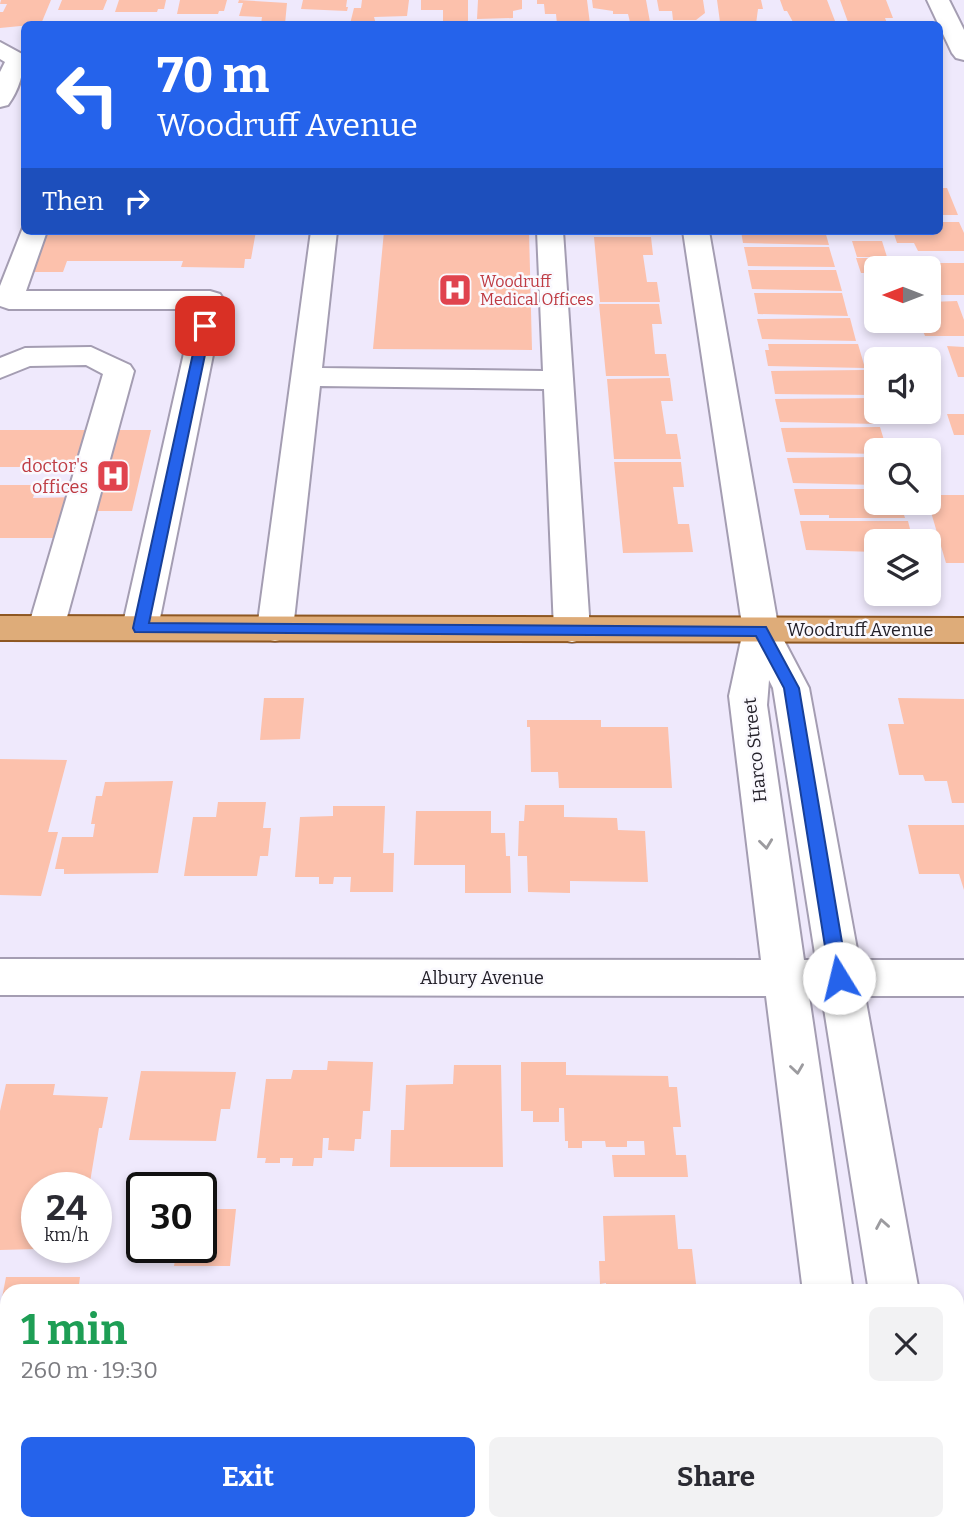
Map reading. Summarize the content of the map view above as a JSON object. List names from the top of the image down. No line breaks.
{"streets":{"main road":["Woodruff Avenue"],"street":["Harco Street","Albury Avenue"]},"crossings":[["Woodruff Avenue","Harco Street"],["Harco Street","Albury Avenue"]],"places":{"hospital":["Woodruff Medical Offices","doctor's offices"]},"north":"left","page":{"turn":["70 m","Woodruff Avenue"],"then":"Then","speed":"24 km/h","limit":"30","heading":["1 min","260 m · 19:30"],"buttons":["Exit","Share"]}}
